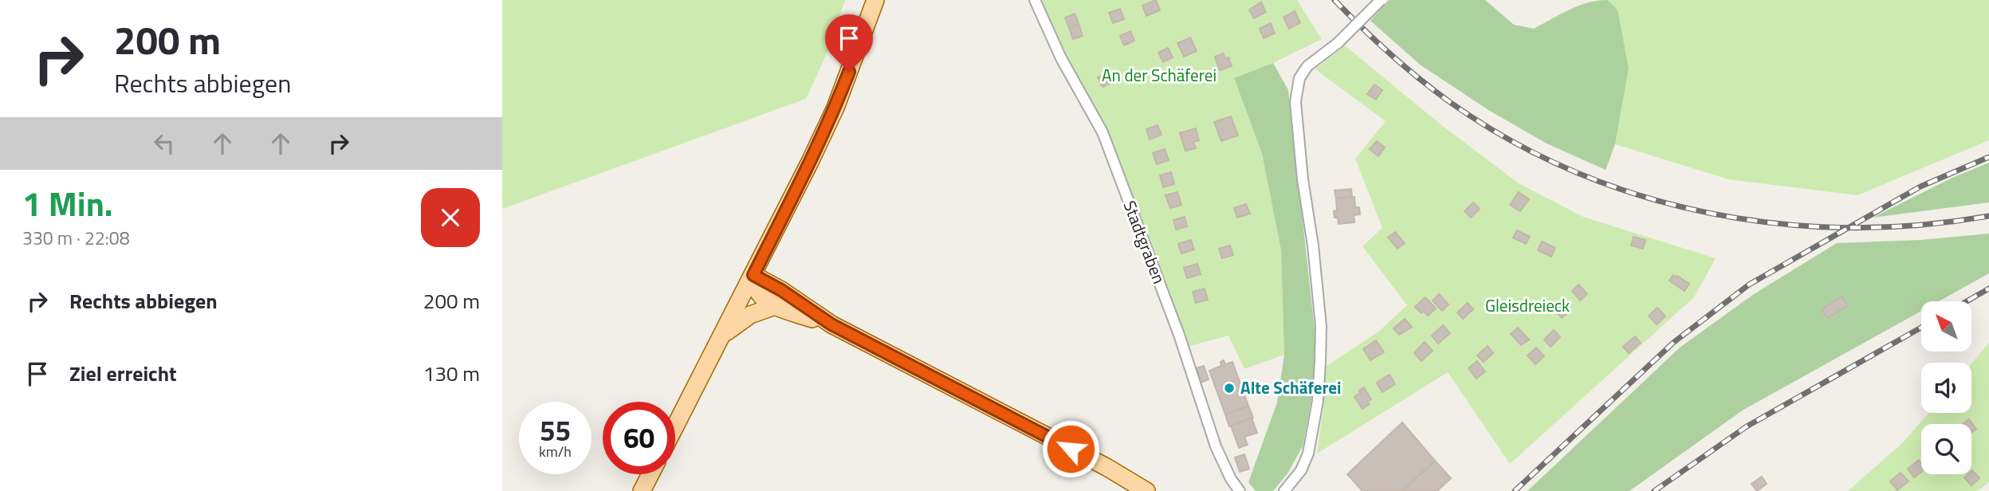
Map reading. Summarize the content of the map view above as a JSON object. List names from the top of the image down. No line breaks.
{"streets":{"street":["Stadtgraben"]},"parks":["An der Schäferei","Gleisdreieck"],"places":["Alte Schäferei"],"north":"top left","page":{"turn":["200 m","Rechts abbiegen"],"heading":["1 Min.","330 m · 22:08"],"list":[{"name":"Rechts abbiegen","value":"200 m"},{"name":"Ziel erreicht","value":"130 m"}],"speed":"55 km/h","limit":"60"}}
